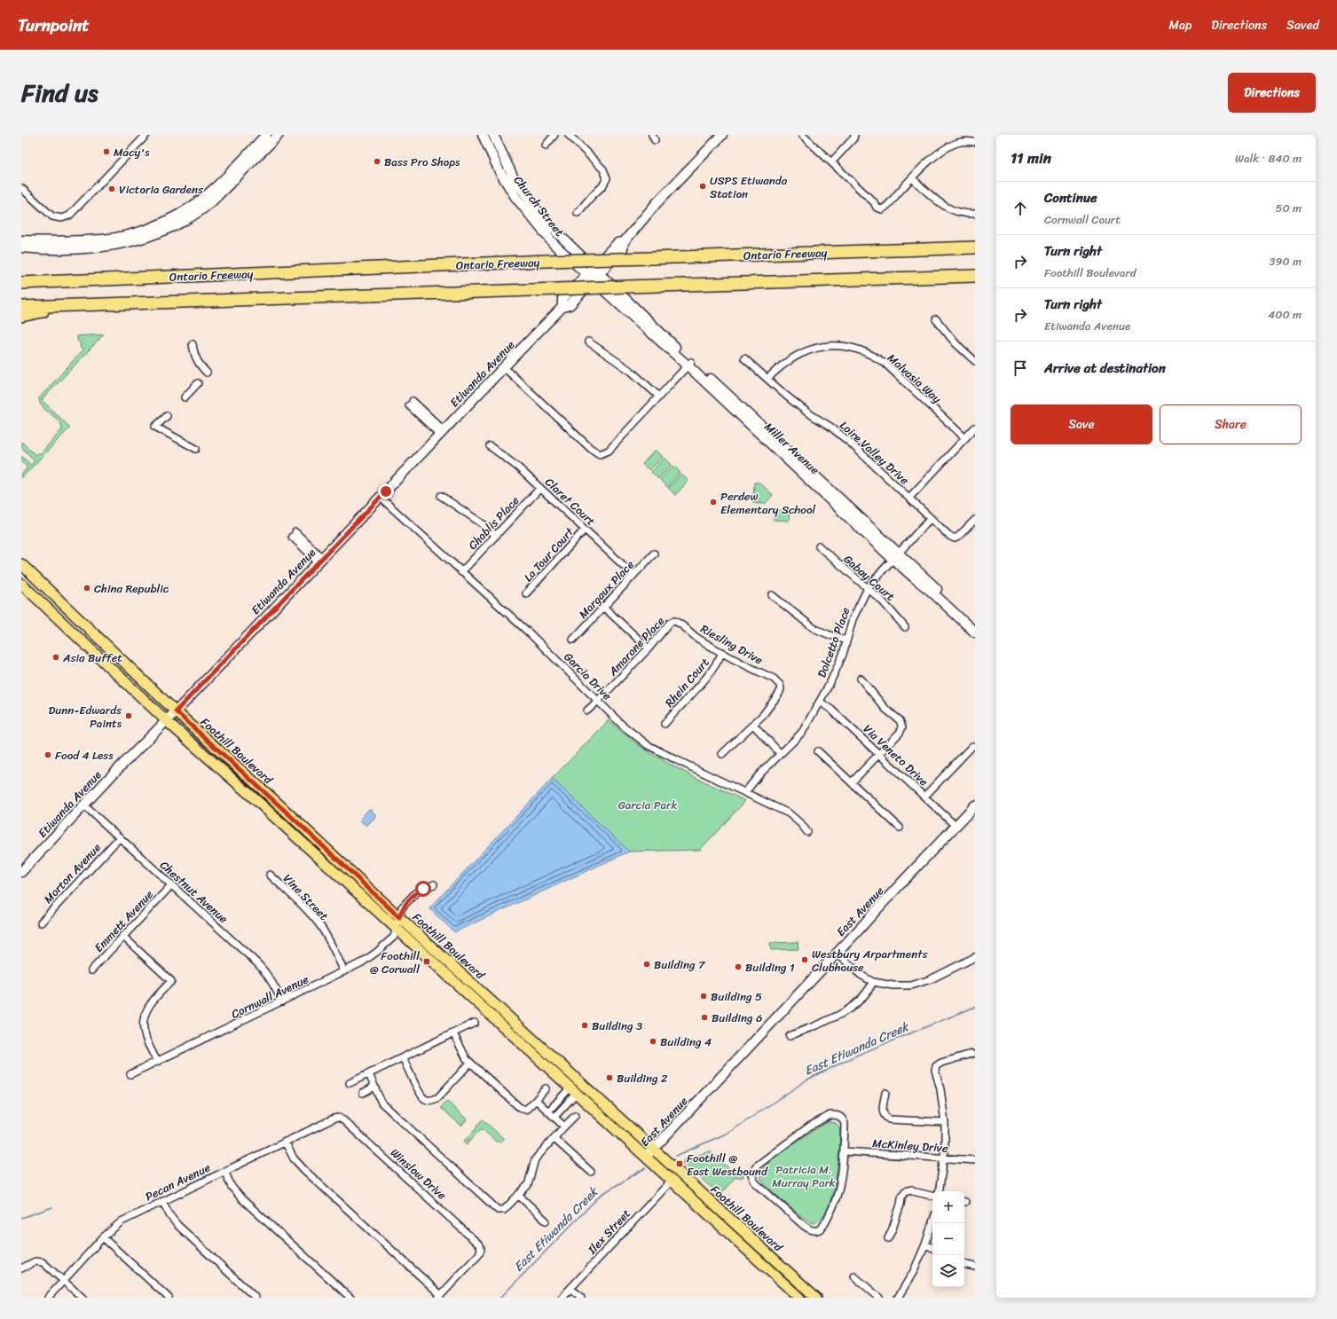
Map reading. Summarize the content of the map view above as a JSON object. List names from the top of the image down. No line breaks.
{"streets":{"highway":["Ontario Freeway"],"main road":["Church Street","Etiwanda Avenue","Miller Avenue","Foothill Boulevard","East Avenue"],"street":["Malvasia Way","Loire Valley Drive","Claret Court","Chablis Place","La Tour Court","Gabay Court","Margaux Place","Dolcetto Place","Riesling Drive","Amarone Place","Garcia Drive","Rhein Court","Via Veneto Drive","Morton Avenue","Chestnut Avenue","Vine Street","Emmett Avenue","Cornwall Avenue","McKinley Drive","Winslow Drive","Pecan Avenue","Ilex Street"]},"crossings":[["Church Street","Etiwanda Avenue"],["Church Street","Miller Avenue"],["Etiwanda Avenue","Miller Avenue"],["Etiwanda Avenue","Garcia Drive"],["Etiwanda Avenue","Foothill Boulevard"],["Etiwanda Avenue","Chestnut Avenue"],["Malvasia Way","Loire Valley Drive"],["Miller Avenue","Dolcetto Place"],["Loire Valley Drive","Dolcetto Place"],["Claret Court","Chablis Place"],["Claret Court","La Tour Court"],["Claret Court","Margaux Place"],["Chablis Place","Garcia Drive"],["Gabay Court","Dolcetto Place"],["Dolcetto Place","Garcia Drive"],["Dolcetto Place","Via Veneto Drive"],["Riesling Drive","Amarone Place"],["Riesling Drive","Rhein Court"],["Amarone Place","Garcia Drive"],["Foothill Boulevard","East Avenue"],["Foothill Boulevard","Cornwall Avenue"],["Foothill Boulevard","Ilex Street"],["Via Veneto Drive","East Avenue"],["Morton Avenue","Chestnut Avenue"],["Chestnut Avenue","Emmett Avenue"],["Chestnut Avenue","Cornwall Avenue"],["Vine Street","Cornwall Avenue"],["Winslow Drive","Pecan Avenue"]],"water":["East Etiwanda Creek"],"parks":["Garcia Park","Patricia M. Murray Park"],"places":{"other":["Macy's","Bass Pro Shops","USPS Etiwanda Station","Victoria Gardens","Perdew Elementary School","China Republic","Asia Buffet","Dunn-Edwards Paints","Food 4 Less","Westbury Arpartments Clubhouse","Building 7","Building 1","Building 5","Building 6","Building 3","Building 4","Building 2"],"transit":["Foothill @ Corwall","Foothill @ East Westbound"]},"page":{"header":"Turnpoint","nav":["Map","Directions","Saved"],"title":"Find us","buttons":["Directions",["Save","Share"]],"heading":["11 min","Walk · 840 m"],"list":[["Continue","Cornwall Court","50 m"],["Turn right","Foothill Boulevard","390 m"],["Turn right","Etiwanda Avenue","400 m"],"Arrive at destination"],"map_buttons":["+","−"]}}
